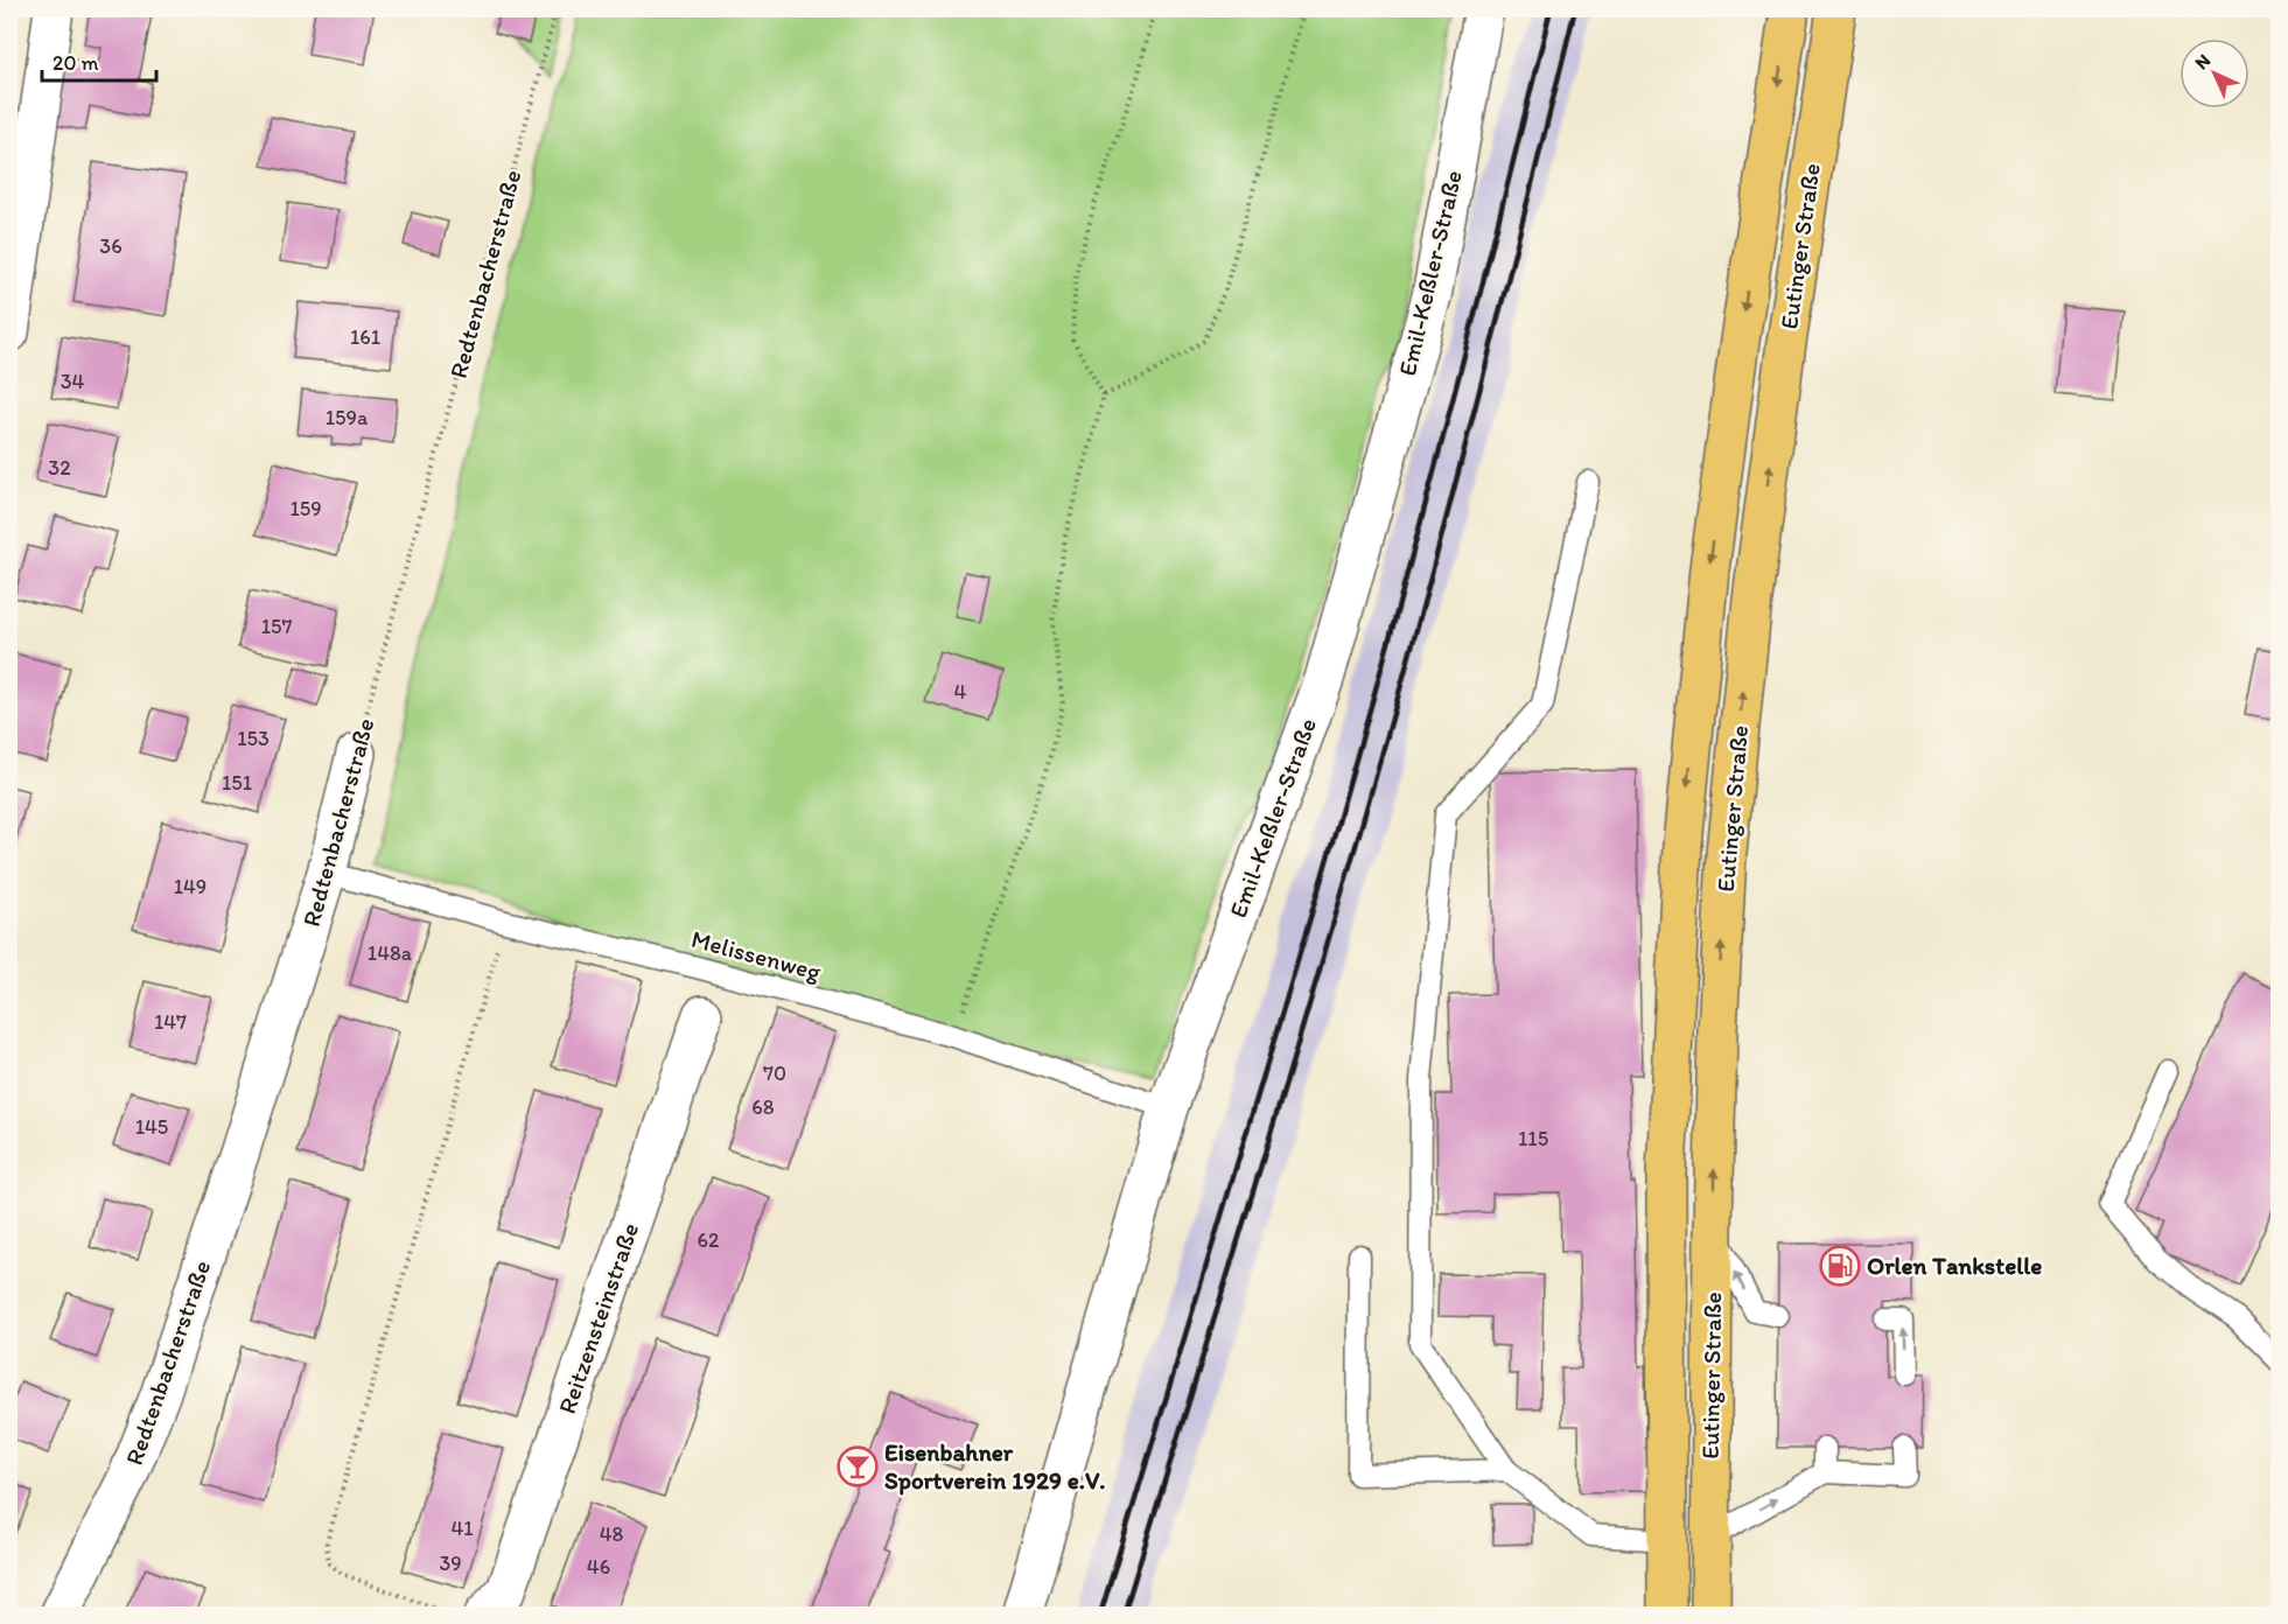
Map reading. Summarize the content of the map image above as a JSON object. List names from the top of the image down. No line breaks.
{"streets":{"main road":["Eutinger Straße"],"street":["Emil-Keßler-Straße","Redtenbacherstraße","Reitzensteinstraße"],"lane":["Melissenweg"]},"crossings":[["Emil-Keßler-Straße","Melissenweg"],["Redtenbacherstraße","Melissenweg"]],"places":{"fuel station":["Orlen Tankstelle"],"bar":["Eisenbahner Sportverein 1929 e.V."]},"house_numbers":["36","161","34","159a","32","159","157","4","153","151","149","148a","147","70","68","145","115","62","41","48","39","46"],"scale_bar":"20 m","north":"top left"}
